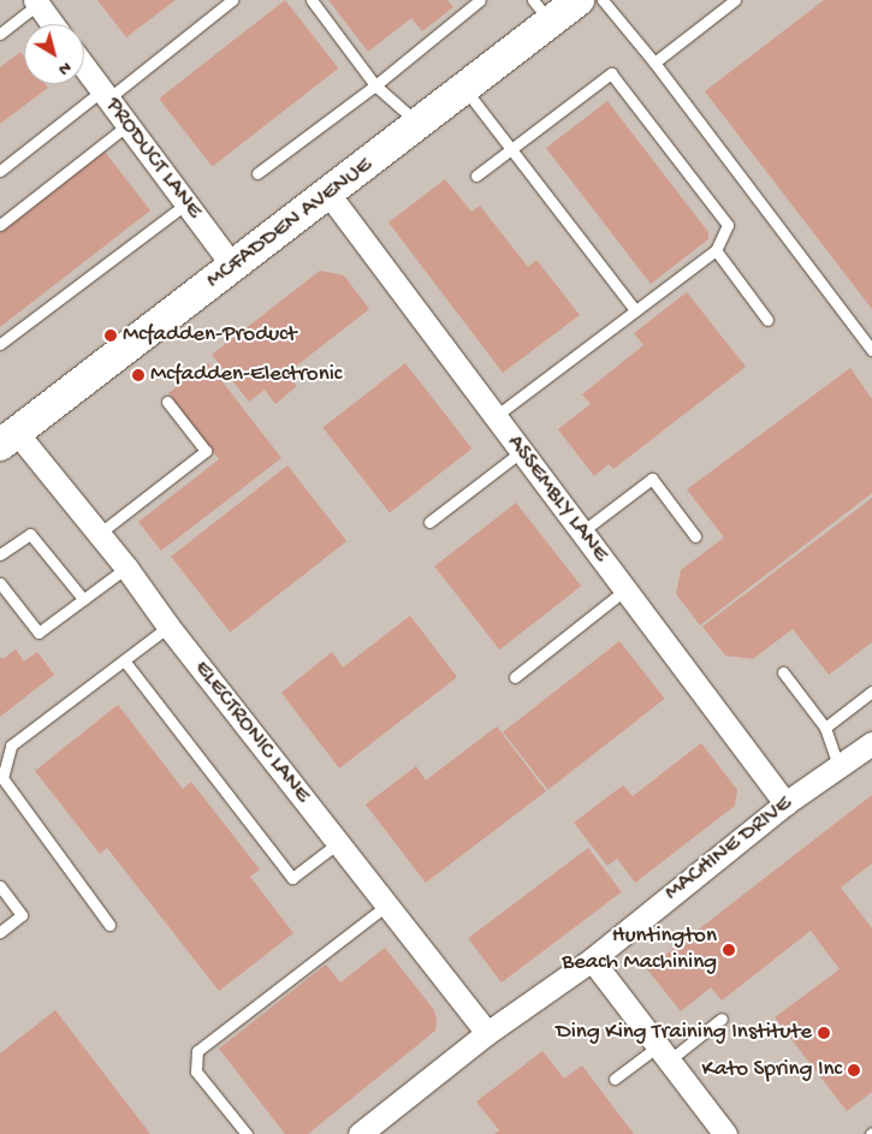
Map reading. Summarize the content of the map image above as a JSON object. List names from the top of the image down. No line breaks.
{"streets":{"street":["PRODUCT LANE","MCFADDEN AVENUE","ASSEMBLY LANE","ELECTRONIC LANE","MACHINE DRIVE"]},"crossings":[["PRODUCT LANE","MCFADDEN AVENUE"],["MCFADDEN AVENUE","ASSEMBLY LANE"],["MCFADDEN AVENUE","ELECTRONIC LANE"],["ASSEMBLY LANE","MACHINE DRIVE"],["ELECTRONIC LANE","MACHINE DRIVE"]],"places":["Mcfadden-Product","Mcfadden-Electronic","Huntington Beach Machining","Ding King Training Institute","Kato Spring Inc"],"north":"bottom right"}
